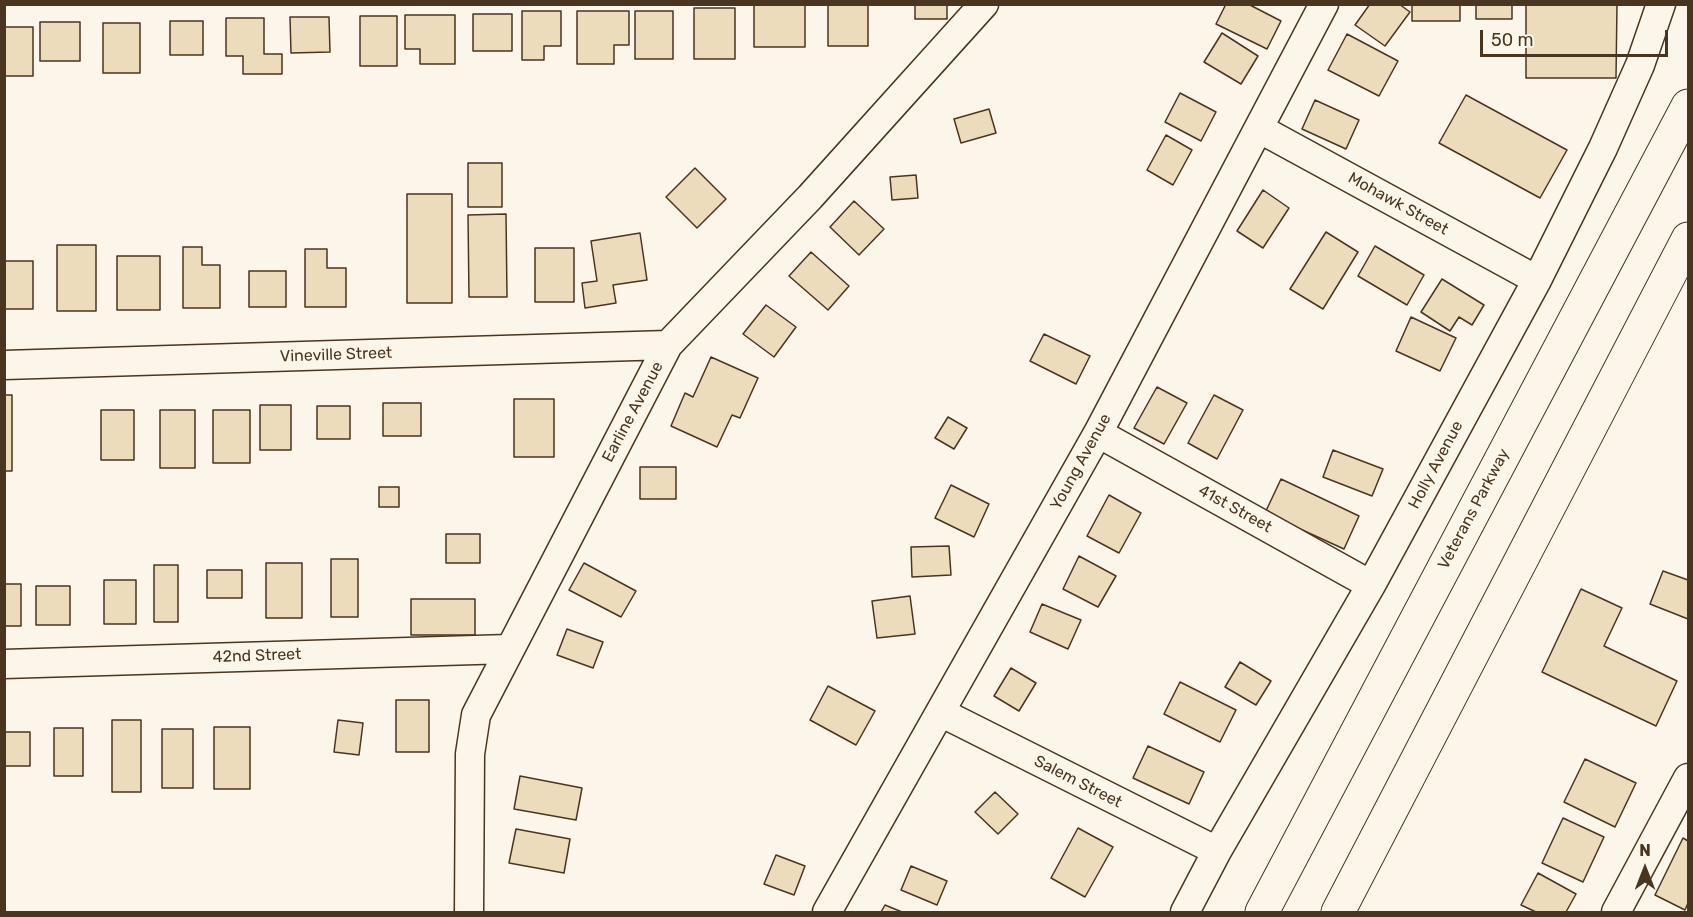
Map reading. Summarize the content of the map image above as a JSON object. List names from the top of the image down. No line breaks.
{"streets":{"main road":["Veterans Parkway"],"street":["Mohawk Street","Vineville Street","Earline Avenue","Young Avenue","Holly Avenue","41st Street","42nd Street","Salem Street"]},"crossings":[["Mohawk Street","Young Avenue"],["Mohawk Street","Holly Avenue"],["Vineville Street","Earline Avenue"],["Earline Avenue","42nd Street"],["Young Avenue","41st Street"],["Young Avenue","Salem Street"],["Holly Avenue","41st Street"],["Holly Avenue","Salem Street"]],"scale_bar":"50 m","north":"top"}
